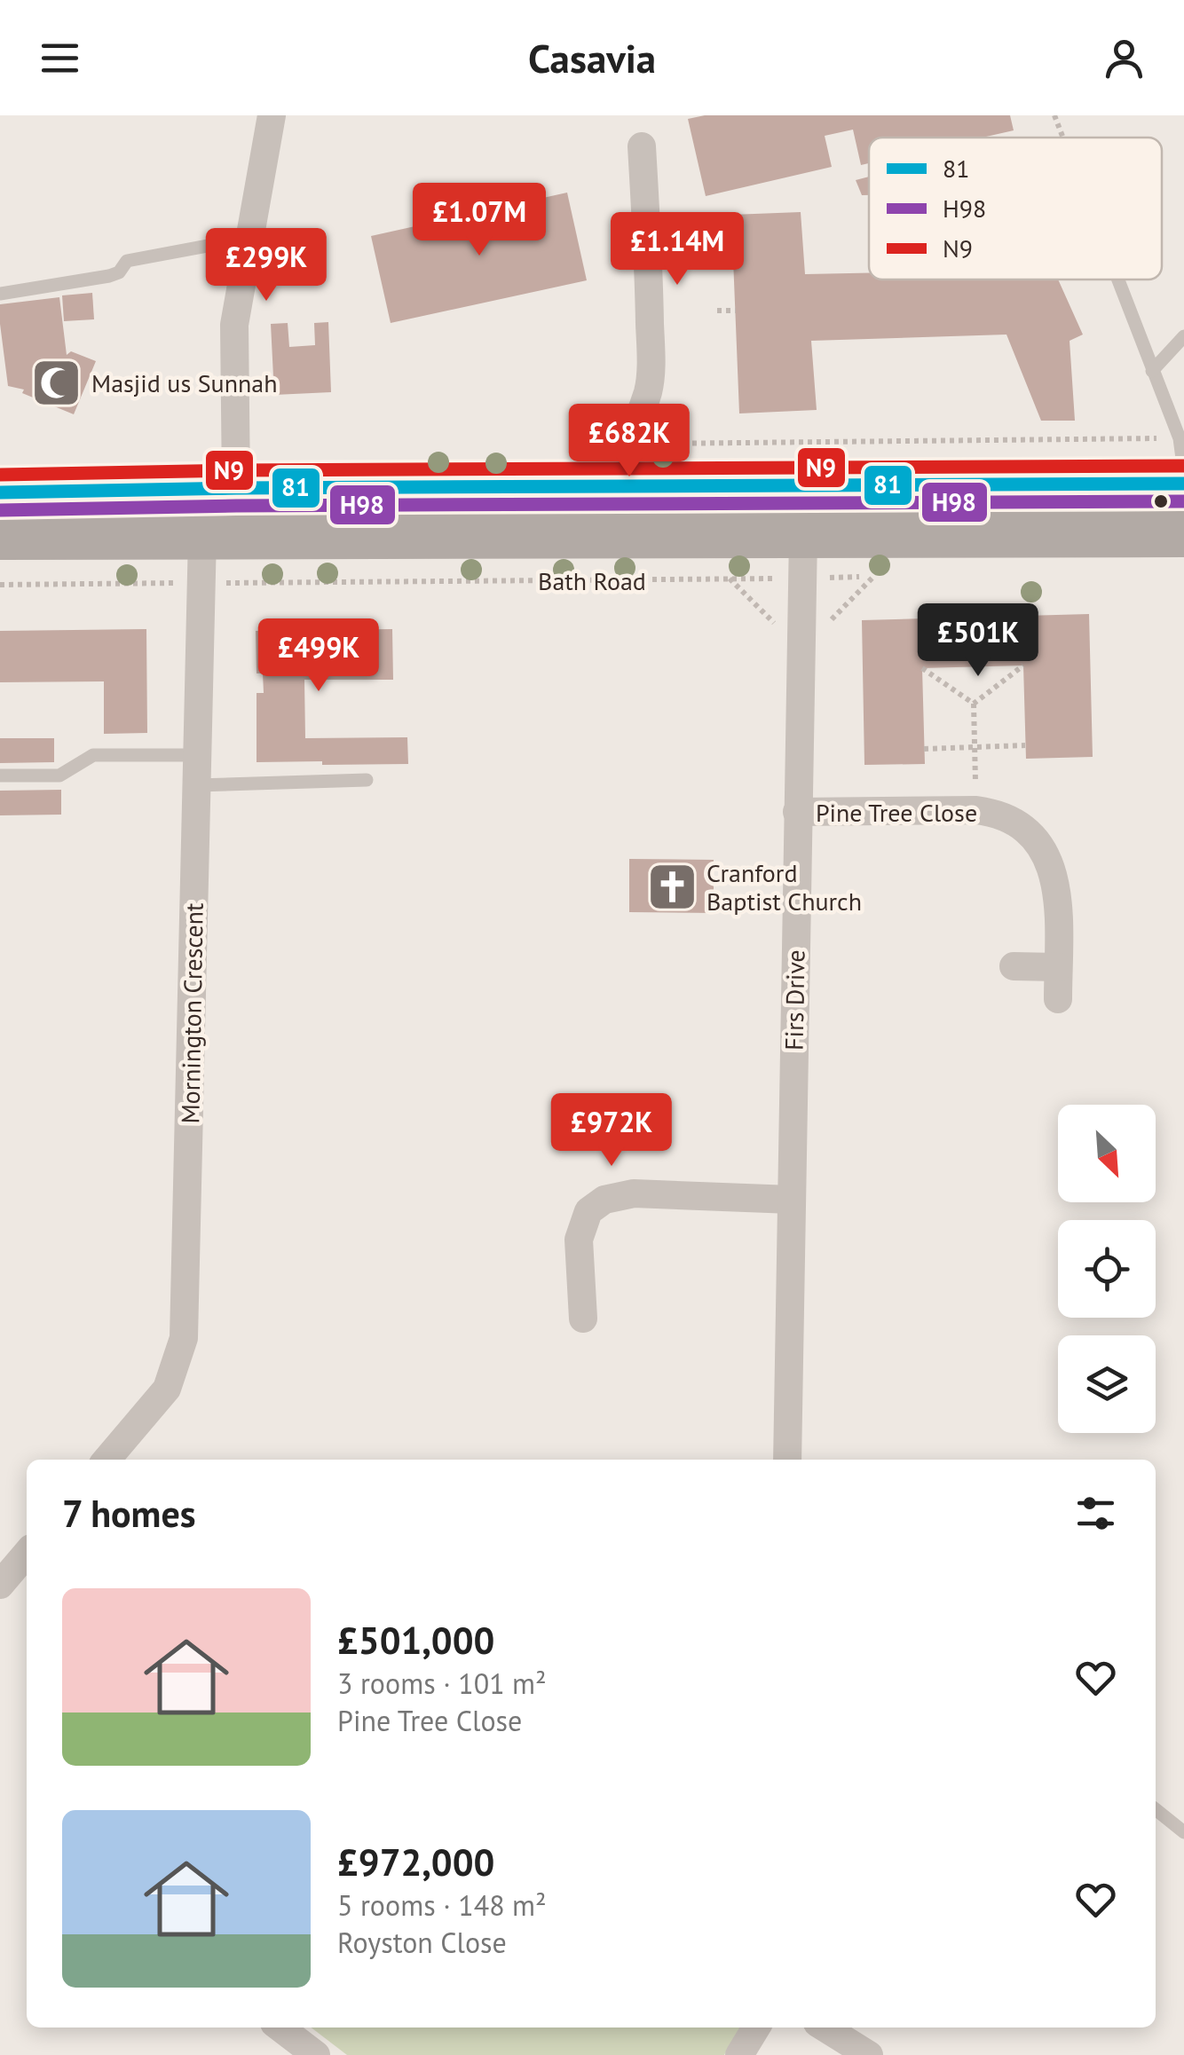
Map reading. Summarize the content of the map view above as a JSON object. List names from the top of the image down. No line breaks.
{"streets":{"highway":["Bath Road"],"street":["Pine Tree Close","Firs Drive","Mornington Crescent"]},"crossings":[["Bath Road","Firs Drive"],["Bath Road","Mornington Crescent"],["Pine Tree Close","Firs Drive"]],"places":{"mosque":["Masjid us Sunnah"],"church":["Cranford Baptist Church"]},"lines":["transit line N9","transit line 81","transit line H98"],"legend":["81","H98","N9"],"north":"bottom right","page":{"header":"Casavia","price":["£1.07M","£1.14M","£299K","£682K","£501K","£499K","£972K"],"heading":"7 homes","list":[{"name":"£501,000","note":"3 rooms · 101 m² · Pine Tree Close"},{"name":"£972,000","note":"5 rooms · 148 m² · Royston Close"}]}}
